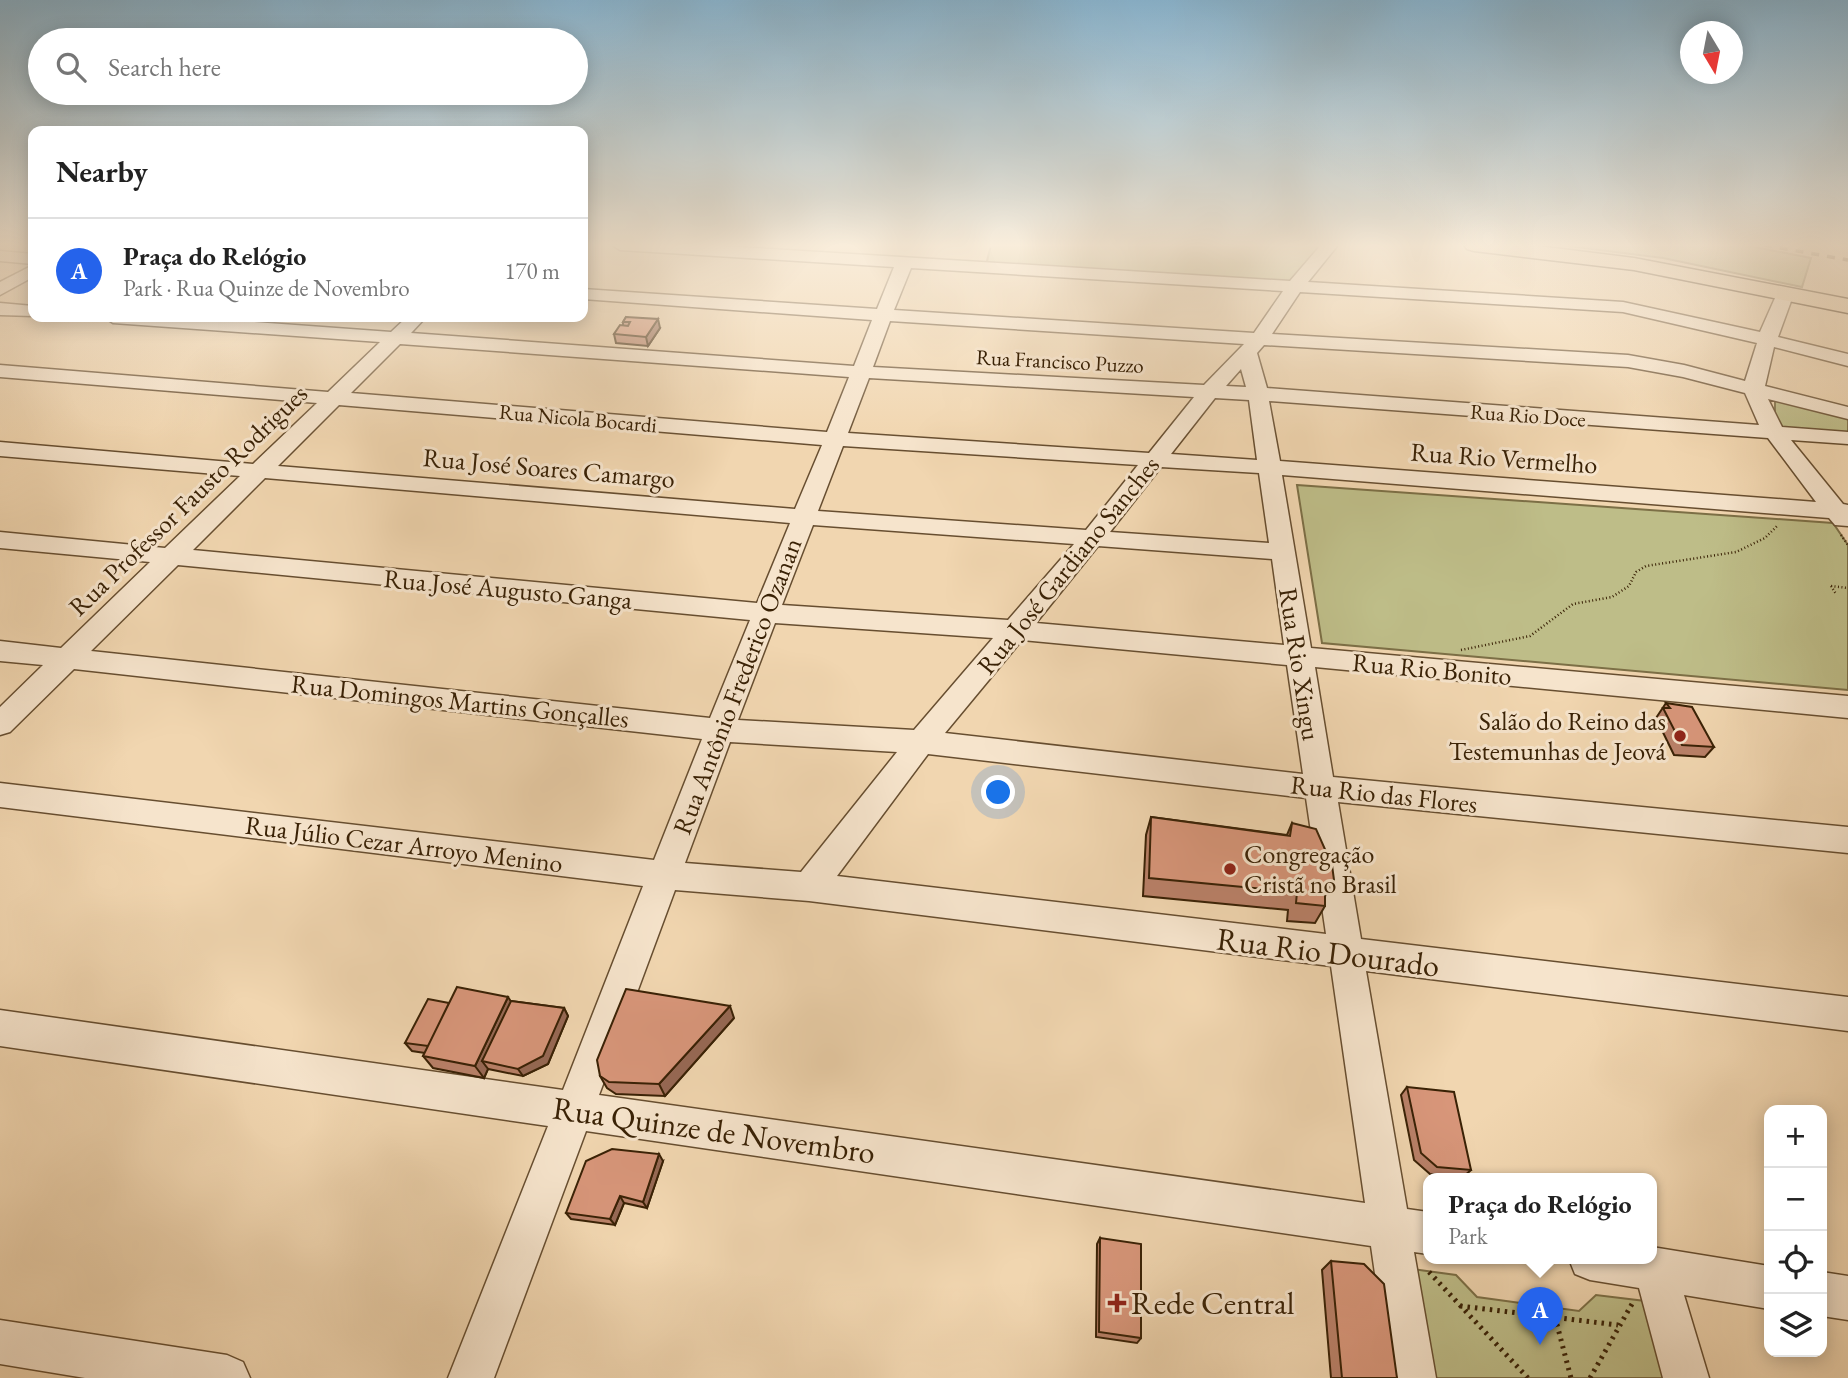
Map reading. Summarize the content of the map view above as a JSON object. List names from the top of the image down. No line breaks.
{"streets":{"street":["Rua Francisco Puzzo","Rua Rio Doce","Rua Nicola Bocardi","Rua Rio Vermelho","Rua José Soares Camargo","Rua Professor Fausto Rodrigues","Rua José Gardiano Sanches","Rua José Augusto Ganga","Rua Rio Xingu","Rua Rio Bonito","Rua Antônio Frederico Ozanan","Rua Domingos Martins Gonçalles","Rua Rio das Flores","Rua Júlio Cezar Arroyo Menino","Rua Rio Dourado","Rua Quinze de Novembro"]},"crossings":[["Rua Francisco Puzzo","Rua Rio Doce"],["Rua Francisco Puzzo","Rua Professor Fausto Rodrigues"],["Rua Francisco Puzzo","Rua José Gardiano Sanches"],["Rua Francisco Puzzo","Rua Antônio Frederico Ozanan"],["Rua Rio Doce","Rua José Gardiano Sanches"],["Rua Rio Doce","Rua Rio Xingu"],["Rua Nicola Bocardi","Rua Rio Vermelho"],["Rua Nicola Bocardi","Rua Professor Fausto Rodrigues"],["Rua Nicola Bocardi","Rua José Gardiano Sanches"],["Rua Nicola Bocardi","Rua Antônio Frederico Ozanan"],["Rua Rio Vermelho","Rua José Gardiano Sanches"],["Rua Rio Vermelho","Rua Rio Xingu"],["Rua José Soares Camargo","Rua Professor Fausto Rodrigues"],["Rua José Soares Camargo","Rua José Gardiano Sanches"],["Rua José Soares Camargo","Rua Rio Xingu"],["Rua José Soares Camargo","Rua Antônio Frederico Ozanan"],["Rua Professor Fausto Rodrigues","Rua José Augusto Ganga"],["Rua Professor Fausto Rodrigues","Rua Domingos Martins Gonçalles"],["Rua José Gardiano Sanches","Rua José Augusto Ganga"],["Rua José Gardiano Sanches","Rua Rio Xingu"],["Rua José Gardiano Sanches","Rua Rio Bonito"],["Rua José Gardiano Sanches","Rua Domingos Martins Gonçalles"],["Rua José Gardiano Sanches","Rua Rio das Flores"],["Rua José Gardiano Sanches","Rua Júlio Cezar Arroyo Menino"],["Rua José Gardiano Sanches","Rua Rio Dourado"],["Rua José Augusto Ganga","Rua Rio Bonito"],["Rua José Augusto Ganga","Rua Antônio Frederico Ozanan"],["Rua Rio Xingu","Rua Rio Bonito"],["Rua Rio Xingu","Rua Rio das Flores"],["Rua Rio Xingu","Rua Rio Dourado"],["Rua Rio Xingu","Rua Quinze de Novembro"],["Rua Antônio Frederico Ozanan","Rua Domingos Martins Gonçalles"],["Rua Antônio Frederico Ozanan","Rua Júlio Cezar Arroyo Menino"],["Rua Antônio Frederico Ozanan","Rua Quinze de Novembro"],["Rua Domingos Martins Gonçalles","Rua Rio das Flores"],["Rua Júlio Cezar Arroyo Menino","Rua Rio Dourado"]],"places":{"other":["Salão do Reino das Testemunhas de Jeová","Congregação Cristã no Brasil"],"health":["Rede Central"]},"north":"bottom","page":{"search":"Search here","heading":"Nearby","list":[{"mark":"A","name":"Praça do Relógio","note":"Park · Rua Quinze de Novembro","value":"170 m"}],"map_buttons":["+","−"],"popup":["Praça do Relógio","Park"],"pins":"A"}}
